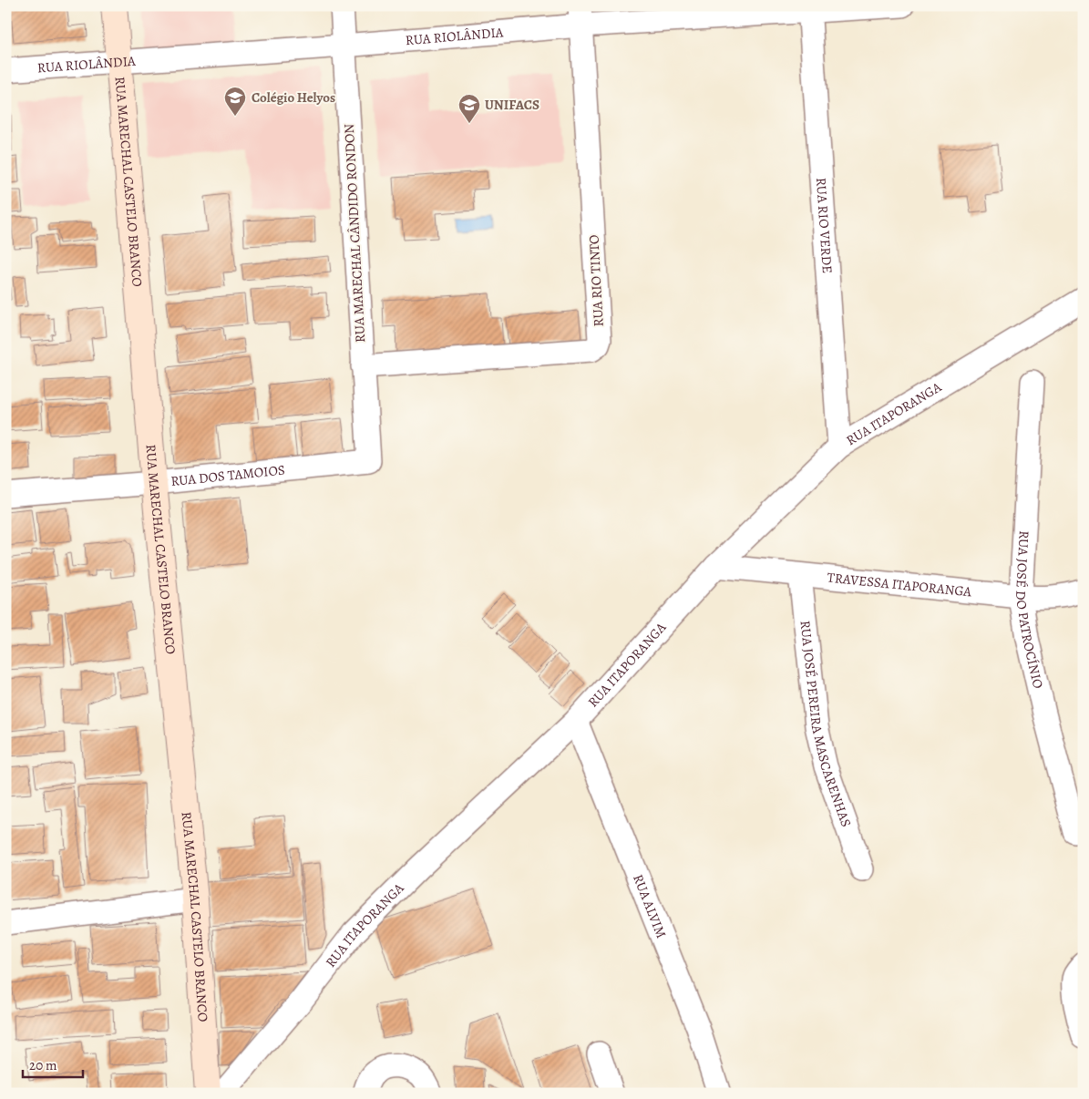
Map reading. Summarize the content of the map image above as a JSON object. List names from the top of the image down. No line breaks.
{"streets":{"street":["RUA RIOLÂNDIA","RUA MARECHAL CASTELO BRANCO","RUA RIO VERDE","RUA MARECHAL CÂNDIDO RONDON","RUA RIO TINTO","RUA ITAPORANGA","RUA DOS TAMOIOS","TRAVESSA ITAPORANGA","RUA JOSÉ DO PATROCÍNIO","RUA JOSÉ PEREIRA MASCARENHAS","RUA ALVIM"]},"crossings":[["RUA RIOLÂNDIA","RUA MARECHAL CASTELO BRANCO"],["RUA RIOLÂNDIA","RUA RIO VERDE"],["RUA RIOLÂNDIA","RUA MARECHAL CÂNDIDO RONDON"],["RUA RIOLÂNDIA","RUA RIO TINTO"],["RUA MARECHAL CASTELO BRANCO","RUA DOS TAMOIOS"],["RUA RIO VERDE","RUA ITAPORANGA"],["RUA MARECHAL CÂNDIDO RONDON","RUA RIO TINTO"],["RUA MARECHAL CÂNDIDO RONDON","RUA DOS TAMOIOS"],["RUA ITAPORANGA","TRAVESSA ITAPORANGA"],["RUA ITAPORANGA","RUA ALVIM"],["TRAVESSA ITAPORANGA","RUA JOSÉ DO PATROCÍNIO"],["TRAVESSA ITAPORANGA","RUA JOSÉ PEREIRA MASCARENHAS"]],"places":{"school or university":["Colégio Helyos","UNIFACS"]},"scale_bar":"20 m"}
